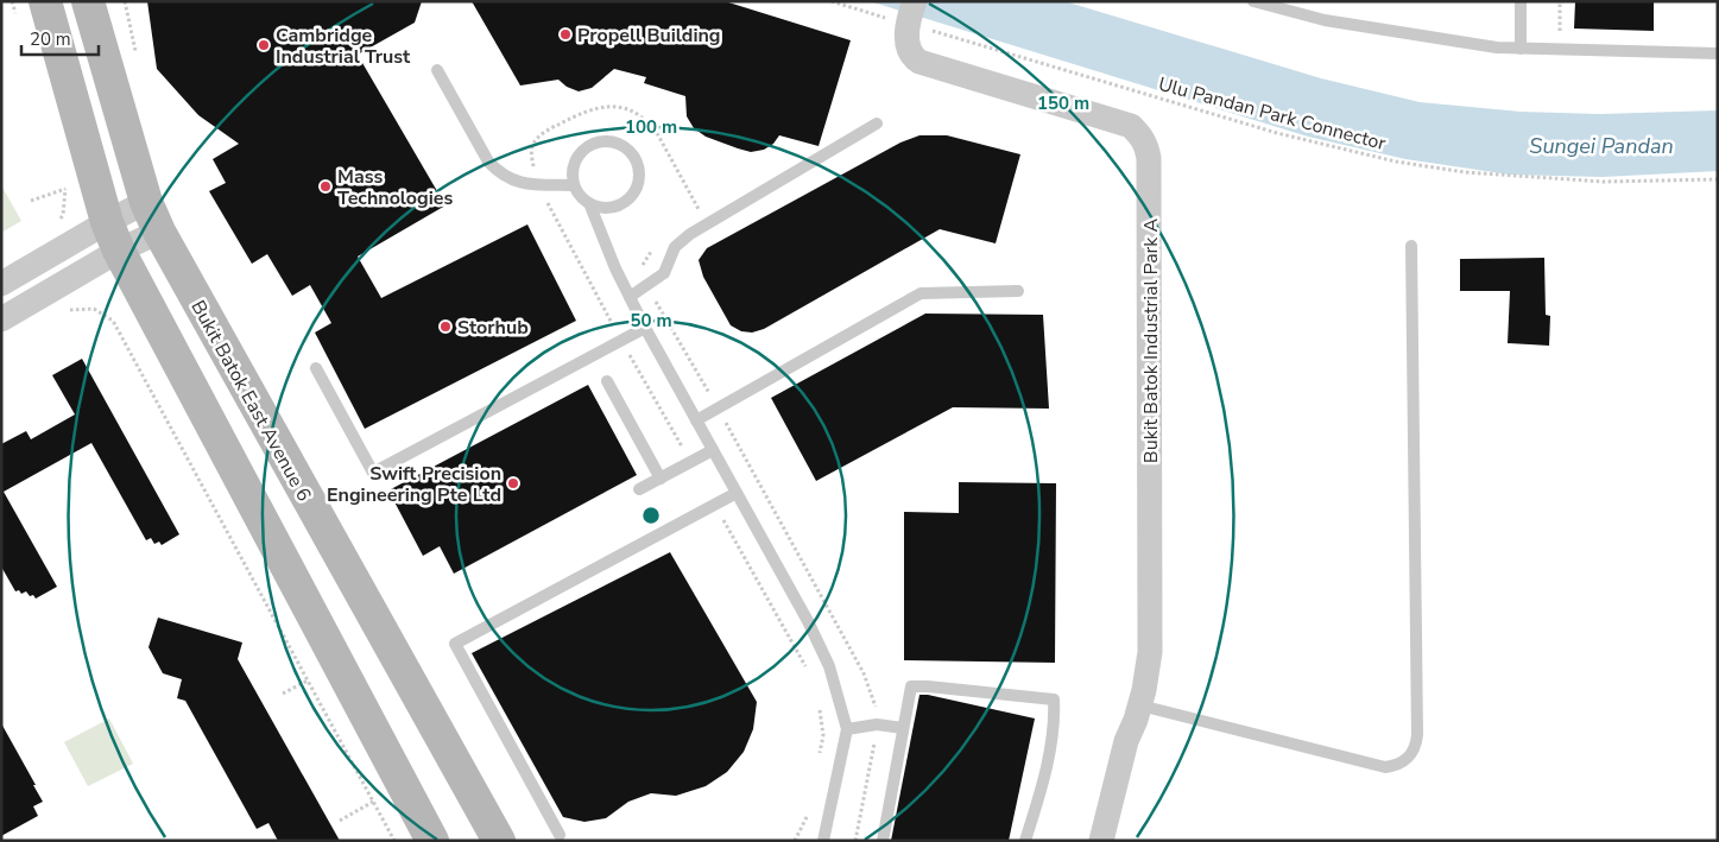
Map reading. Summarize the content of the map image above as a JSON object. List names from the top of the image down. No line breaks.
{"streets":{"main road":["Bukit Batok East Avenue 6"],"street":["Bukit Batok Industrial Park A"],"path":["Ulu Pandan Park Connector"]},"crossings":[["Ulu Pandan Park Connector","Bukit Batok Industrial Park A"]],"water":["Sungei Pandan"],"places":["Propell Building","Cambridge Industrial Trust","Mass Technologies","Storhub","Swift Precision Engineering Pte Ltd"],"scale_bar":"20 m","rings":["150 m","100 m","50 m"]}
